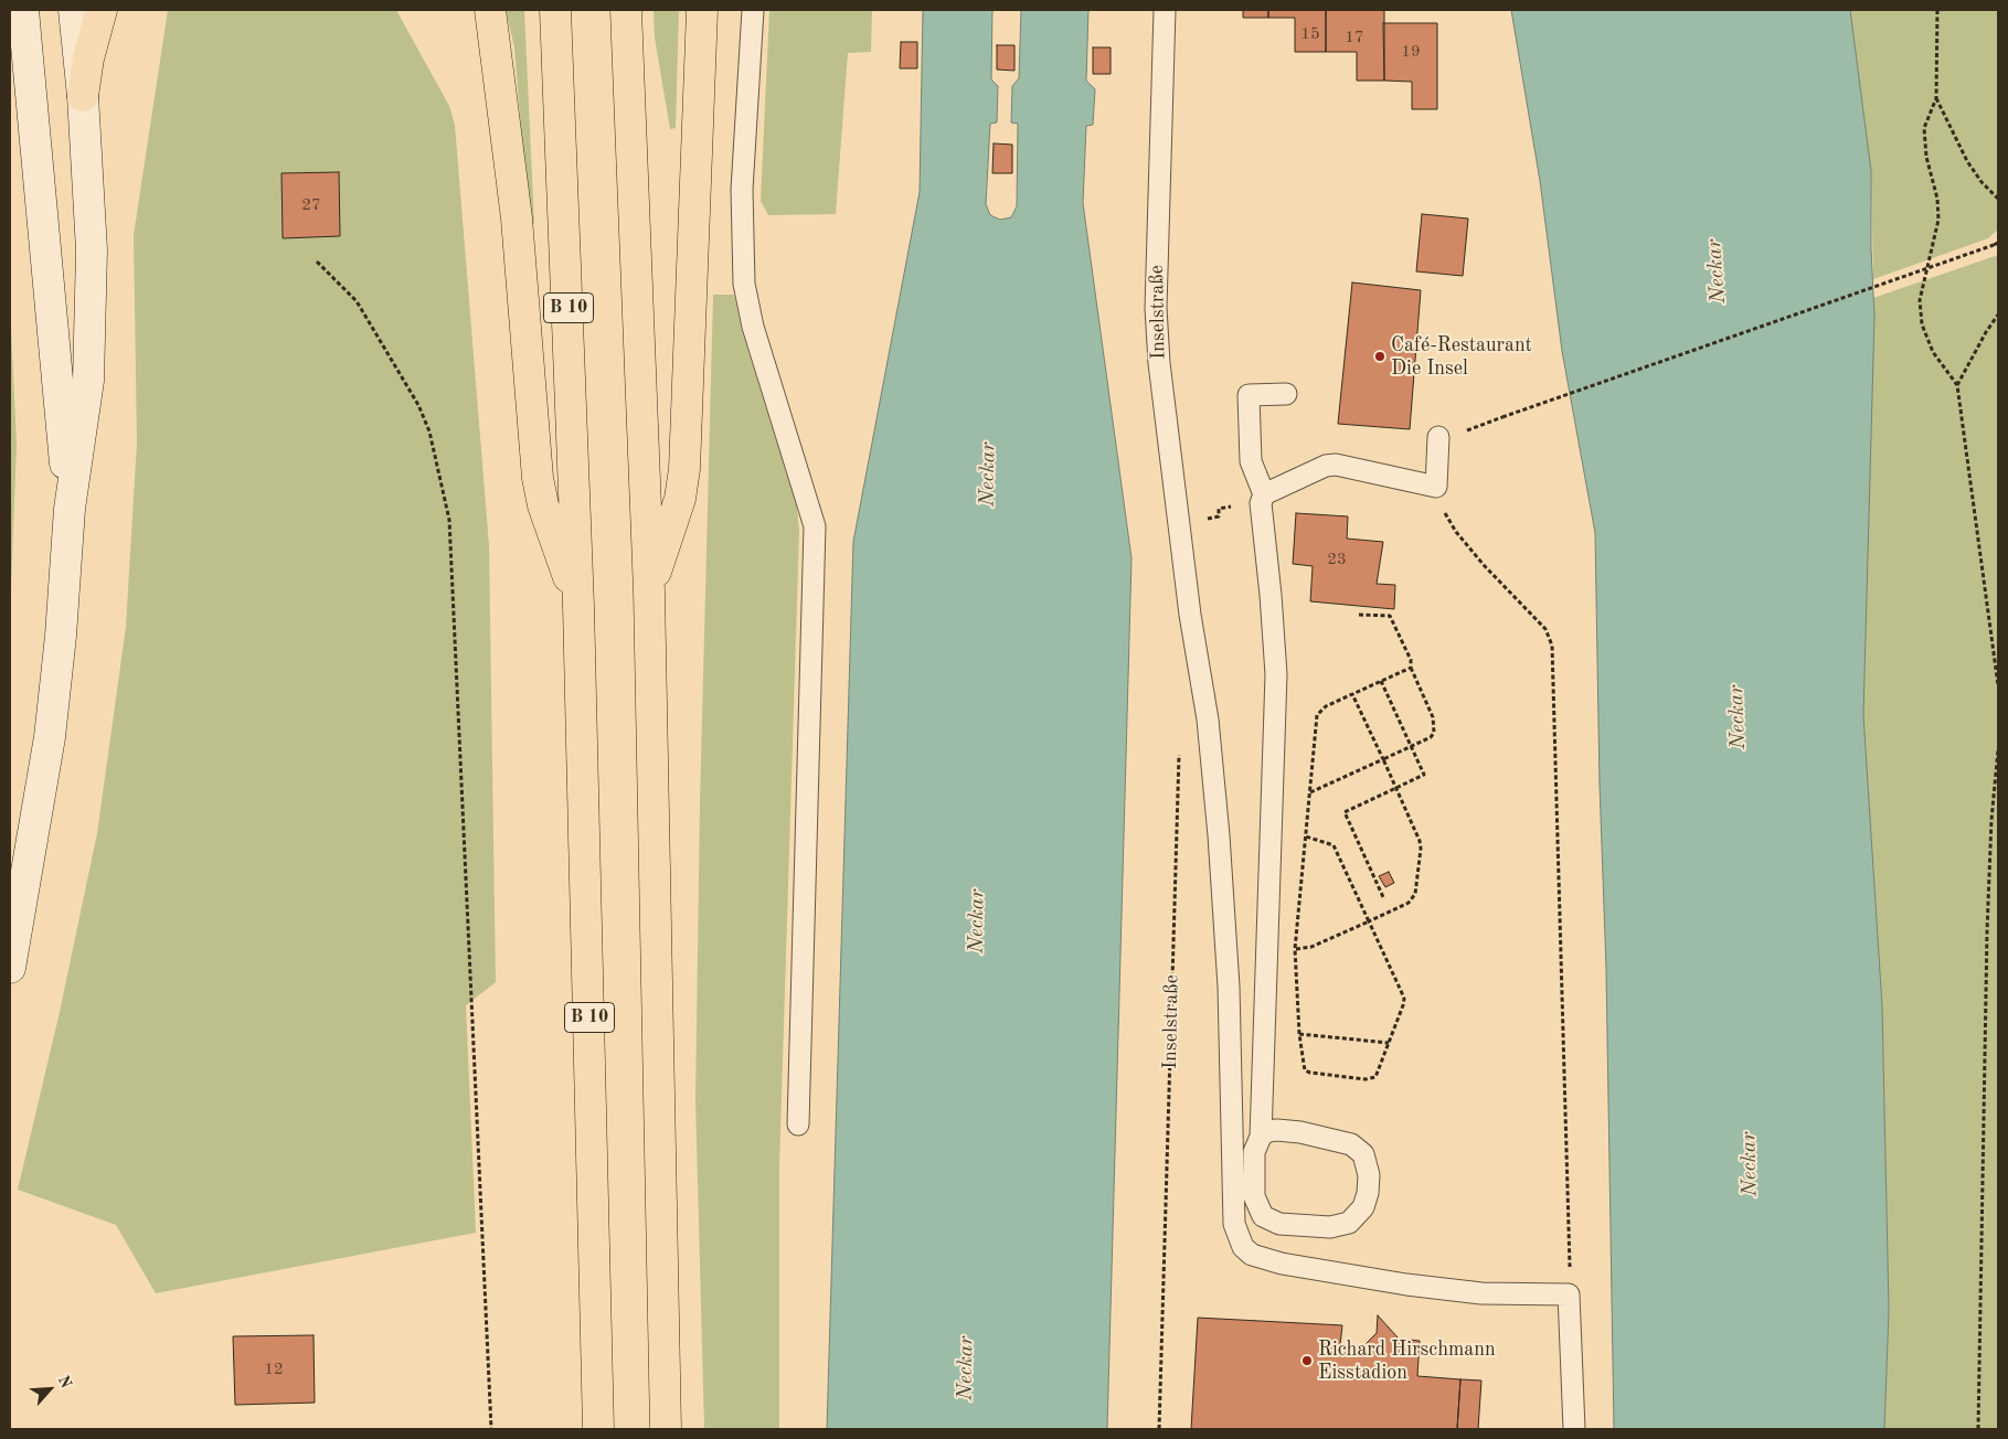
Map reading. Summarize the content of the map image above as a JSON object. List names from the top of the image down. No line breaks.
{"streets":{"highway":["B 10"],"lane":["Inselstraße"]},"water":["Neckar"],"places":["Café-Restaurant Die Insel","Richard Hirschmann Eisstadion"],"house_numbers":["15","17","19","27","23","12"],"north":"top right"}
